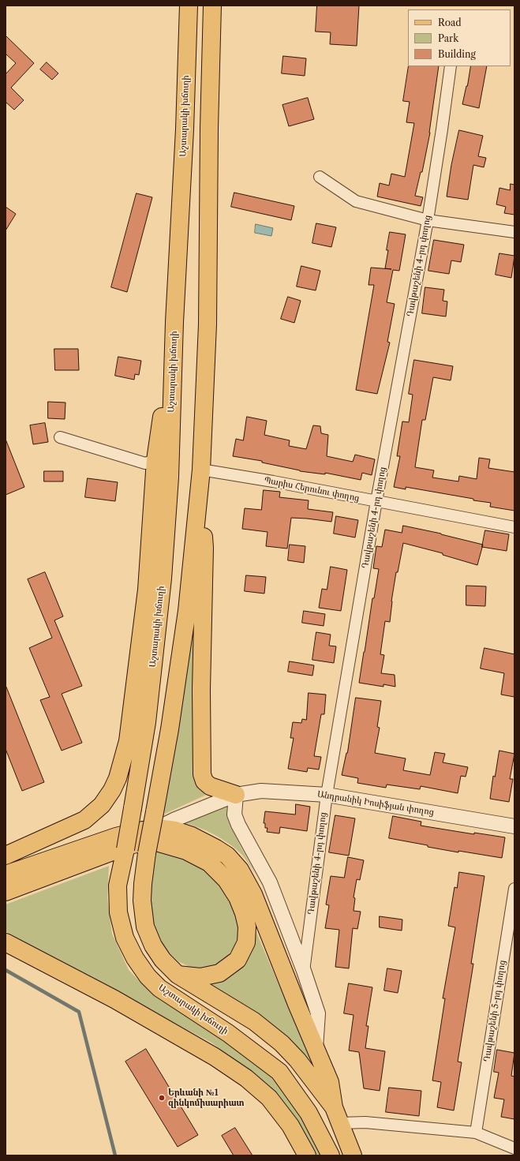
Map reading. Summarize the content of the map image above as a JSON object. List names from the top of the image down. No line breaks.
{"streets":{"main road":["Աշտարակի խճուղի"],"street":["Դավթաշենի 4-րդ փողոց","Պարիս Հերունու փողոց","Անդրանիկ Իոսիֆյան փողոց","Դավթաշենի 5-րդ փողոց"]},"crossings":[["Աշտարակի խճուղի","Անդրանիկ Իոսիֆյան փողոց"],["Դավթաշենի 4-րդ փողոց","Պարիս Հերունու փողոց"],["Դավթաշենի 4-րդ փողոց","Անդրանիկ Իոսիֆյան փողոց"]],"places":["Երևանի №1 զինկոմիսարիատ"],"legend":["Road","Park","Building"]}
